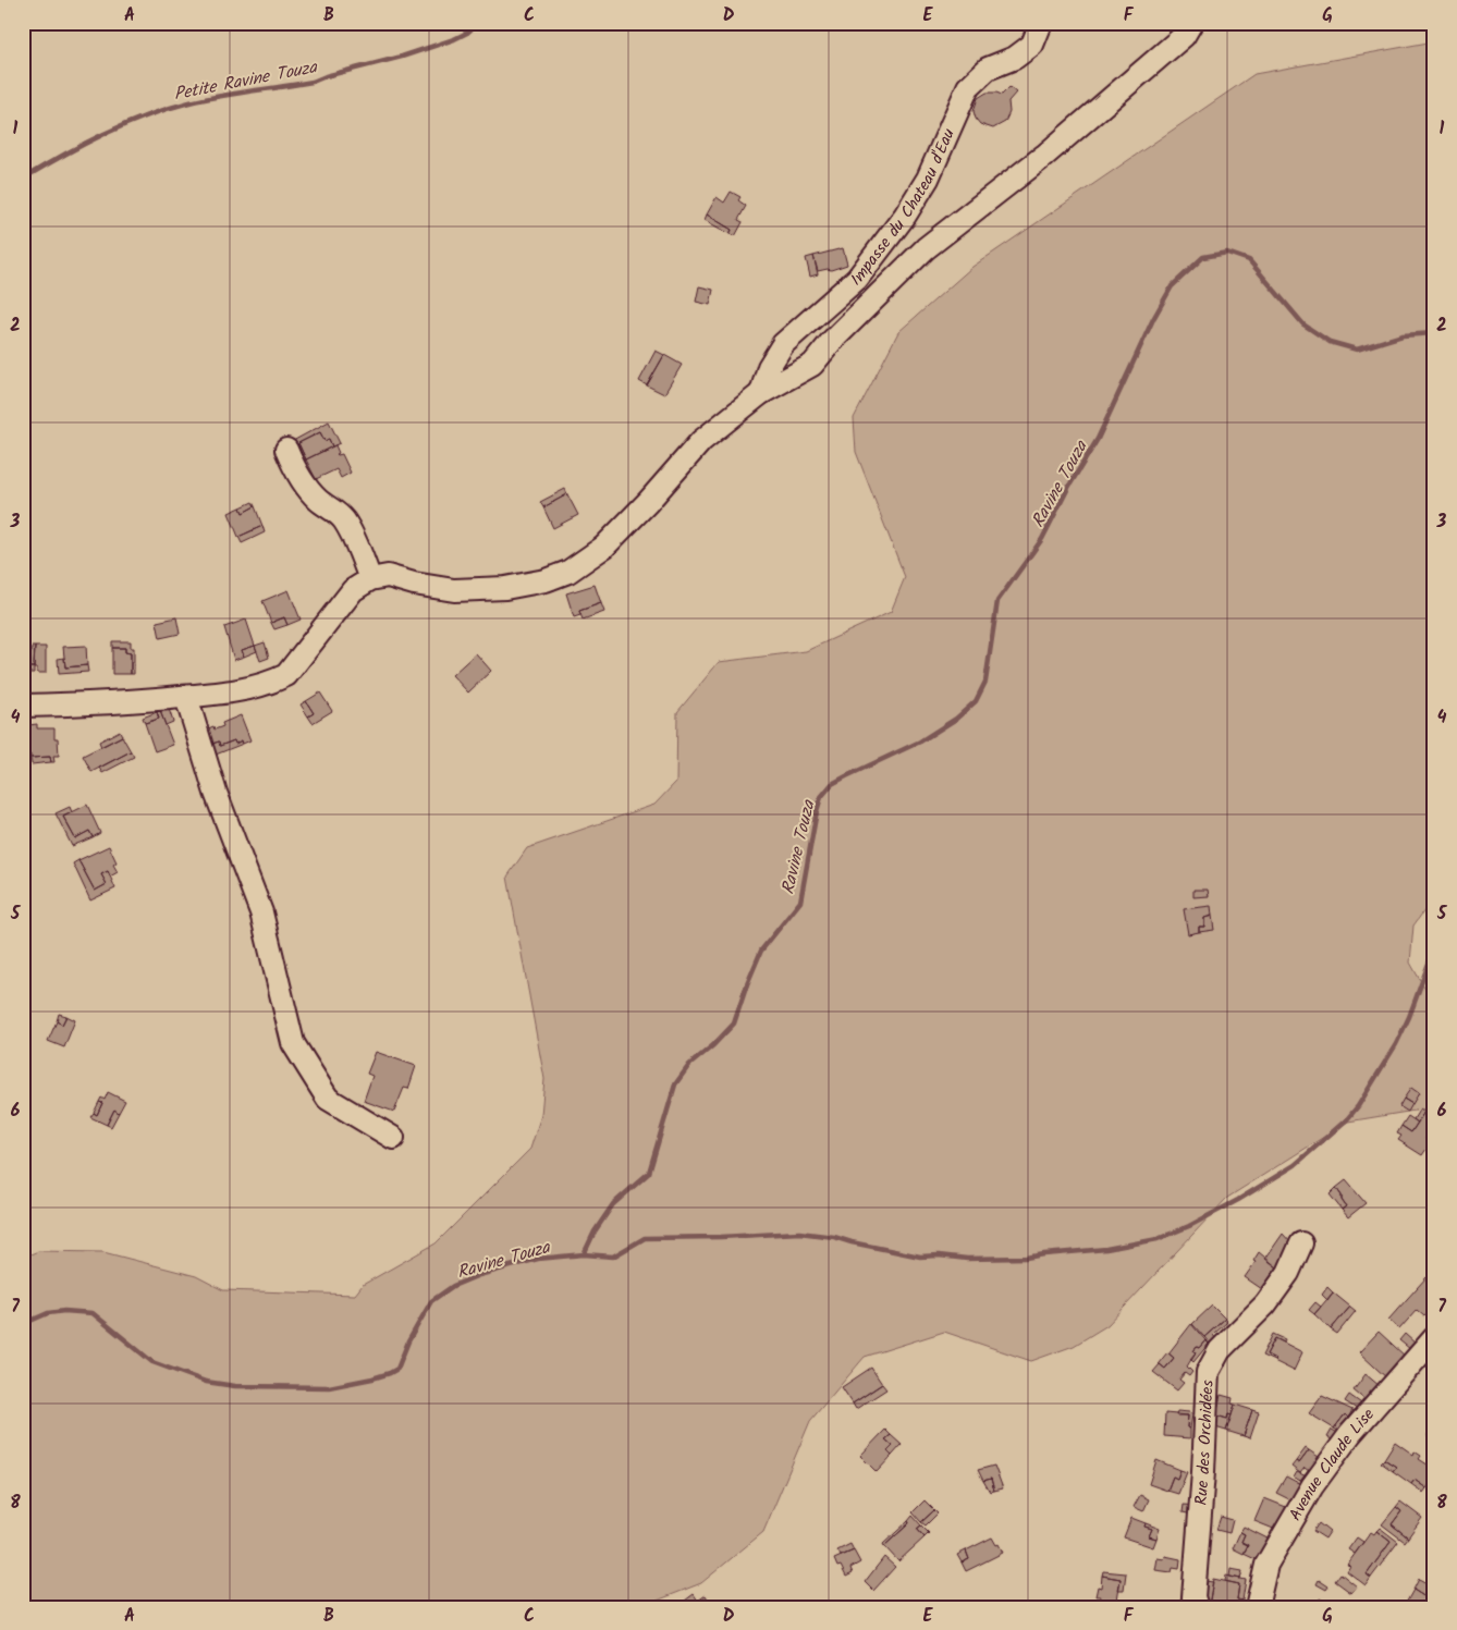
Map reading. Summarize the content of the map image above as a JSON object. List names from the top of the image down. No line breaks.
{"streets":{"street":["Impasse du Chateau d'Eau","Rue des Orchidées","Avenue Claude Lise"]},"water":["Petite Ravine Touza","Ravine Touza"],"grid":{"columns":["A","B","C","D","E","F","G"],"rows":["1","2","3","4","5","6","7","8"]}}
